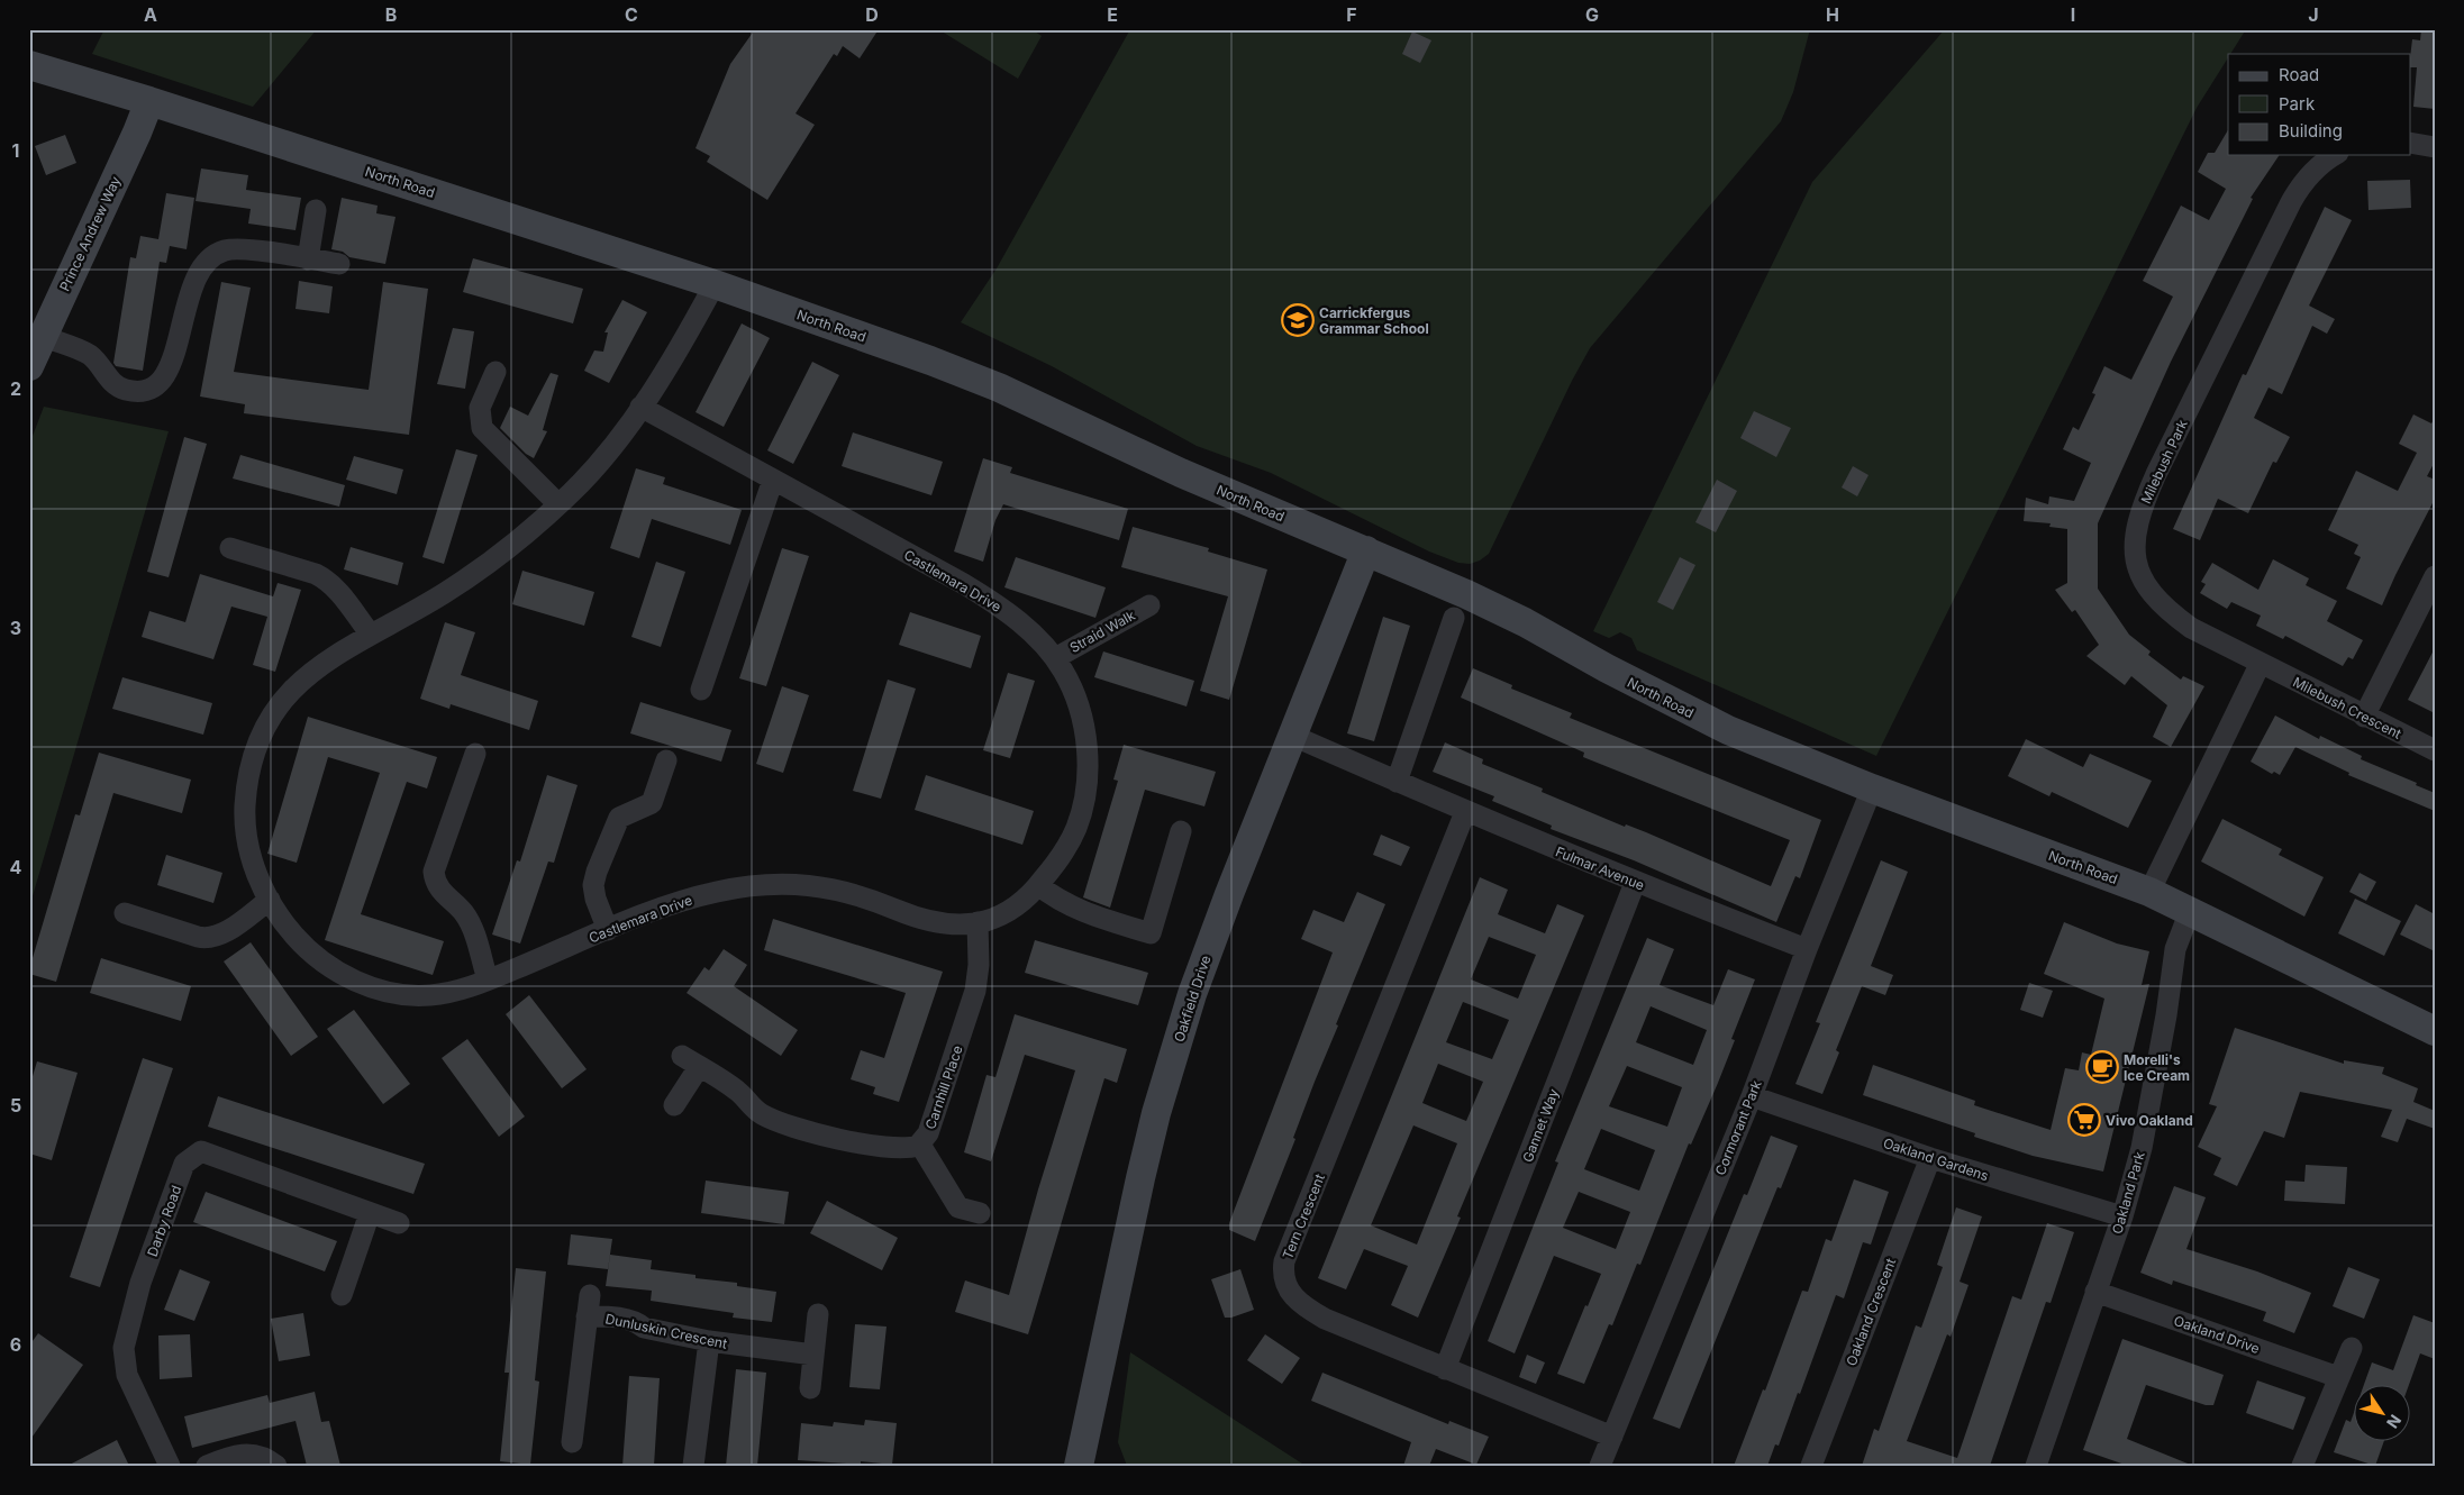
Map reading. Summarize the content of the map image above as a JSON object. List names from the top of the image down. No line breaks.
{"streets":{"street":["North Road","Prince Andrew Way","Milebush Park","Castlemara Drive","Straid Walk","Milebush Crescent","Fulmar Avenue","Oakfield Drive","Carnhill Place","Gannet Way","Cormorant Park","Oakland Gardens","Oakland Park","Tern Crescent","Darby Road","Oakland Crescent","Dunluskin Crescent","Oakland Drive"]},"crossings":[["North Road","Prince Andrew Way"],["North Road","Castlemara Drive"],["North Road","Oakfield Drive"],["North Road","Cormorant Park"],["North Road","Oakland Park"],["Milebush Park","Milebush Crescent"],["Castlemara Drive","Straid Walk"],["Castlemara Drive","Carnhill Place"],["Fulmar Avenue","Oakfield Drive"],["Fulmar Avenue","Gannet Way"],["Fulmar Avenue","Cormorant Park"],["Fulmar Avenue","Tern Crescent"],["Gannet Way","Tern Crescent"],["Cormorant Park","Oakland Gardens"],["Cormorant Park","Tern Crescent"],["Oakland Gardens","Oakland Park"],["Oakland Gardens","Oakland Crescent"],["Oakland Park","Oakland Drive"]],"places":{"school or university":["Carrickfergus Grammar School"],"cafe":["Morelli's Ice Cream"],"supermarket":["Vivo Oakland"]},"legend":["Road","Park","Building"],"north":"bottom right","grid":{"columns":["A","B","C","D","E","F","G","H","I","J"],"rows":["1","2","3","4","5","6"]}}
